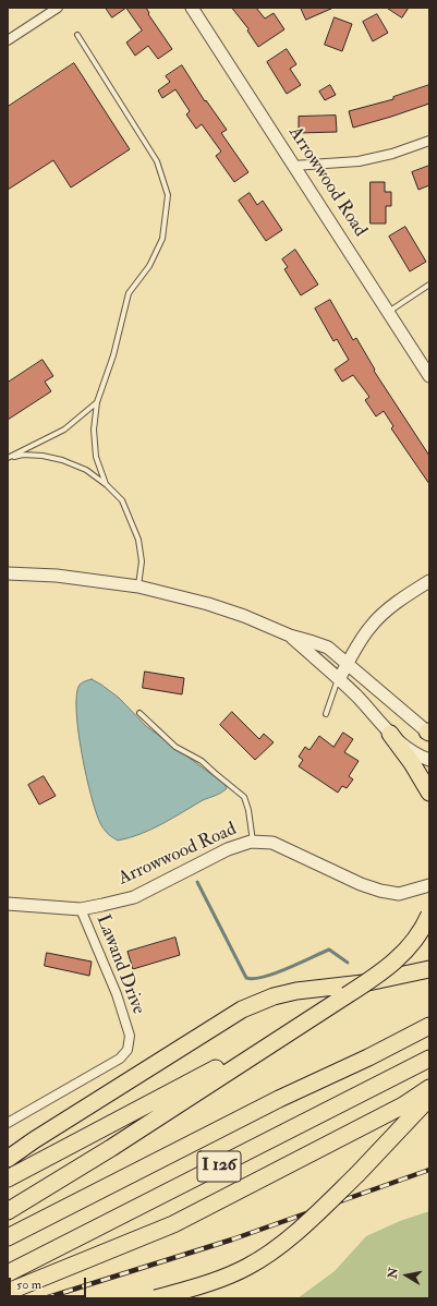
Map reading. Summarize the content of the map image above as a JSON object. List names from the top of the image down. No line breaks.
{"streets":{"highway":["I 126"],"street":["Arrowwood Road","Lawand Drive"]},"crossings":[["Arrowwood Road","Lawand Drive"]],"scale_bar":"50 m","north":"left"}
